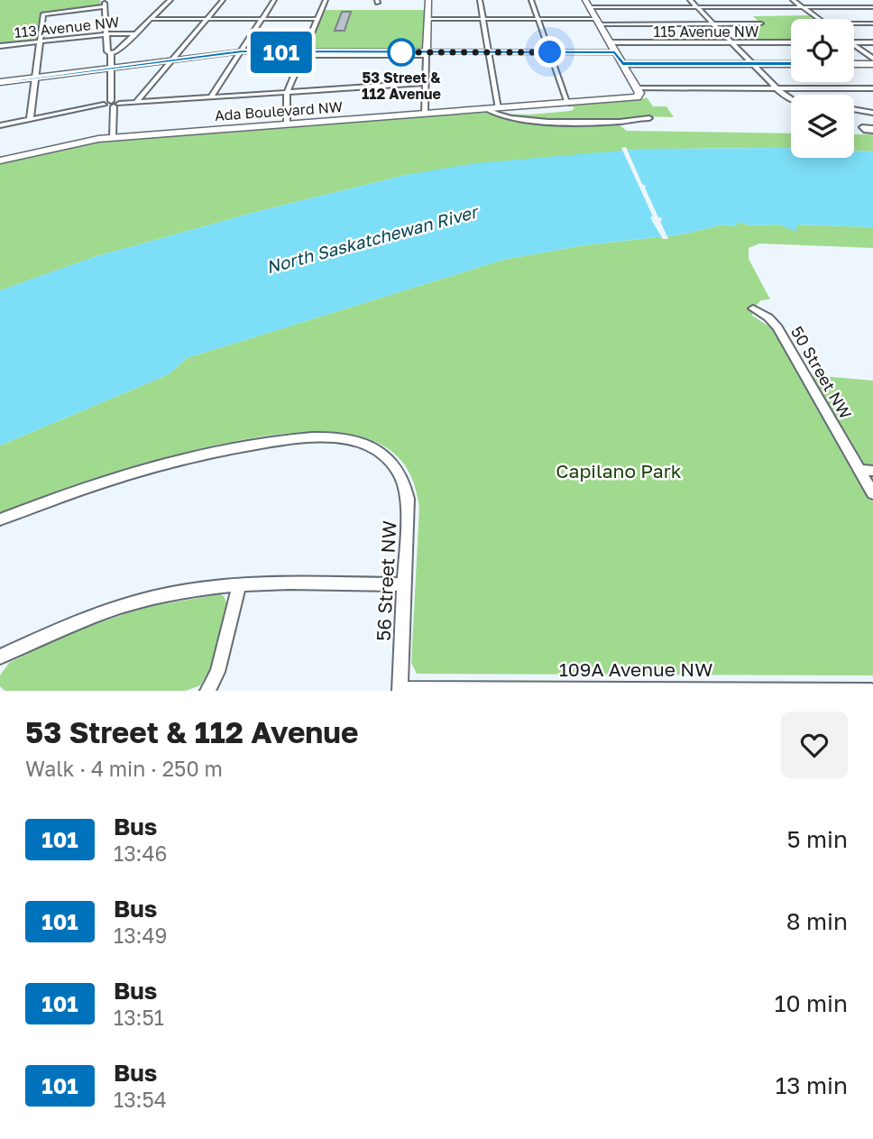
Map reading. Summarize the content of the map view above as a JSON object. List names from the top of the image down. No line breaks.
{"streets":{"street":["113 Avenue NW","115 Avenue NW","Ada Boulevard NW","50 Street NW","56 Street NW","109A Avenue NW"]},"crossings":[["56 Street NW","109A Avenue NW"]],"water":["North Saskatchewan River"],"parks":["Capilano Park"],"places":["53 Street & 112 Avenue"],"lines":["bus line 101"],"page":{"on_map":"101","heading":["53 Street & 112 Avenue","Walk · 4 min · 250 m"],"list":[{"mark":"101","name":"Bus","note":"13:46","value":"5 min"},{"mark":"101","name":"Bus","note":"13:49","value":"8 min"},{"mark":"101","name":"Bus","note":"13:51","value":"10 min"},{"mark":"101","name":"Bus","note":"13:54","value":"13 min"}]}}
